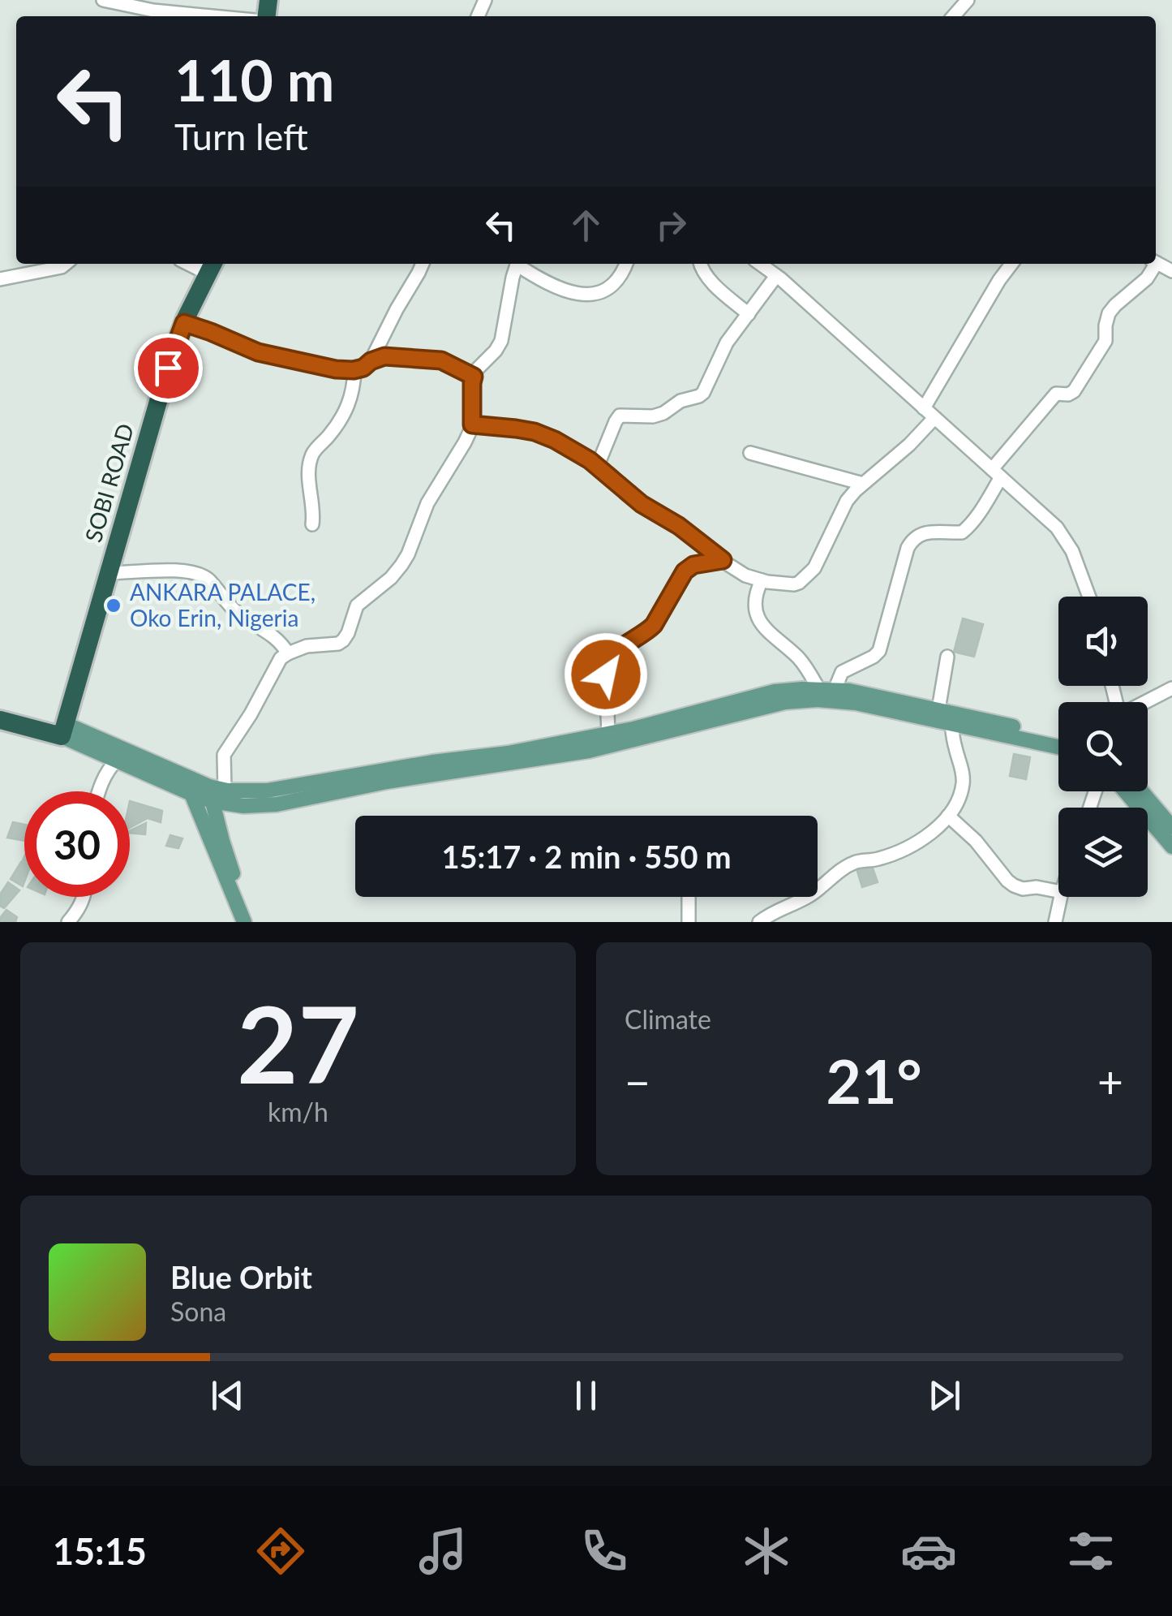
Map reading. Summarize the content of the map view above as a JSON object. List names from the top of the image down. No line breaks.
{"streets":{"highway":["SOBI ROAD"]},"places":["ANKARA PALACE, Oko Erin, Nigeria"],"page":{"turn":["110 m","Turn left"],"limit":"30","trip":"15:17 · 2 min · 550 m","tile":[["27","km/h"],"Climate"],"heat":["−","21°","+"],"song":["Blue Orbit","Sona"],"tabs":"15:15"}}
